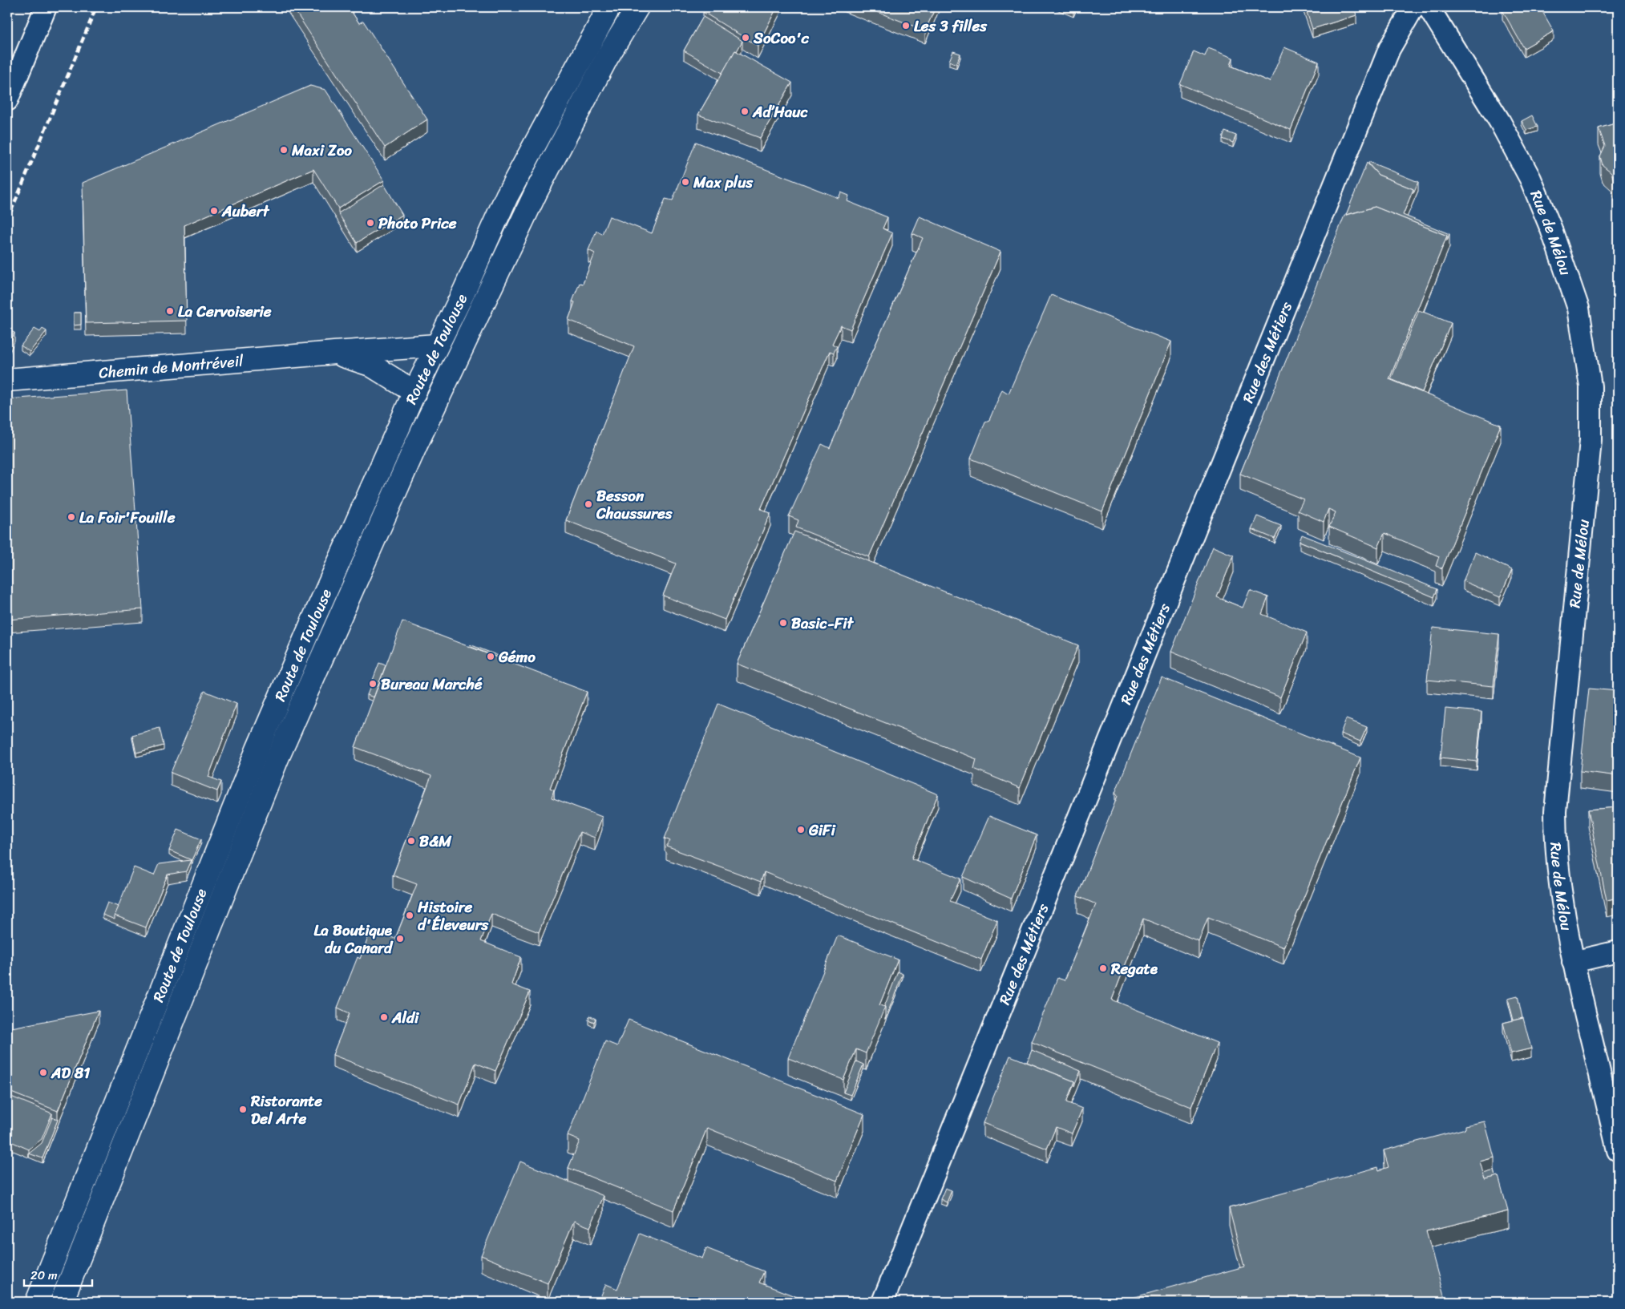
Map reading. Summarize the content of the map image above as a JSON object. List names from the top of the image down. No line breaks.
{"streets":{"main road":["Route de Toulouse","Chemin de Montréveil"],"street":["Rue de Mélou","Rue des Métiers"]},"crossings":[["Route de Toulouse","Chemin de Montréveil"]],"places":["Les 3 filles","SoCoo'c","Ad’Hauc","Maxi Zoo","Max plus","Aubert","Photo Price","La Cervoiserie","Besson Chaussures","La Foir'Fouille","Basic-Fit","Gémo","Bureau Marché","GiFi","B&M","Histoire d'Éleveurs","La Boutique du Canard","Regate","Aldi","AD 81","Ristorante Del Arte"],"scale_bar":"20 m"}
